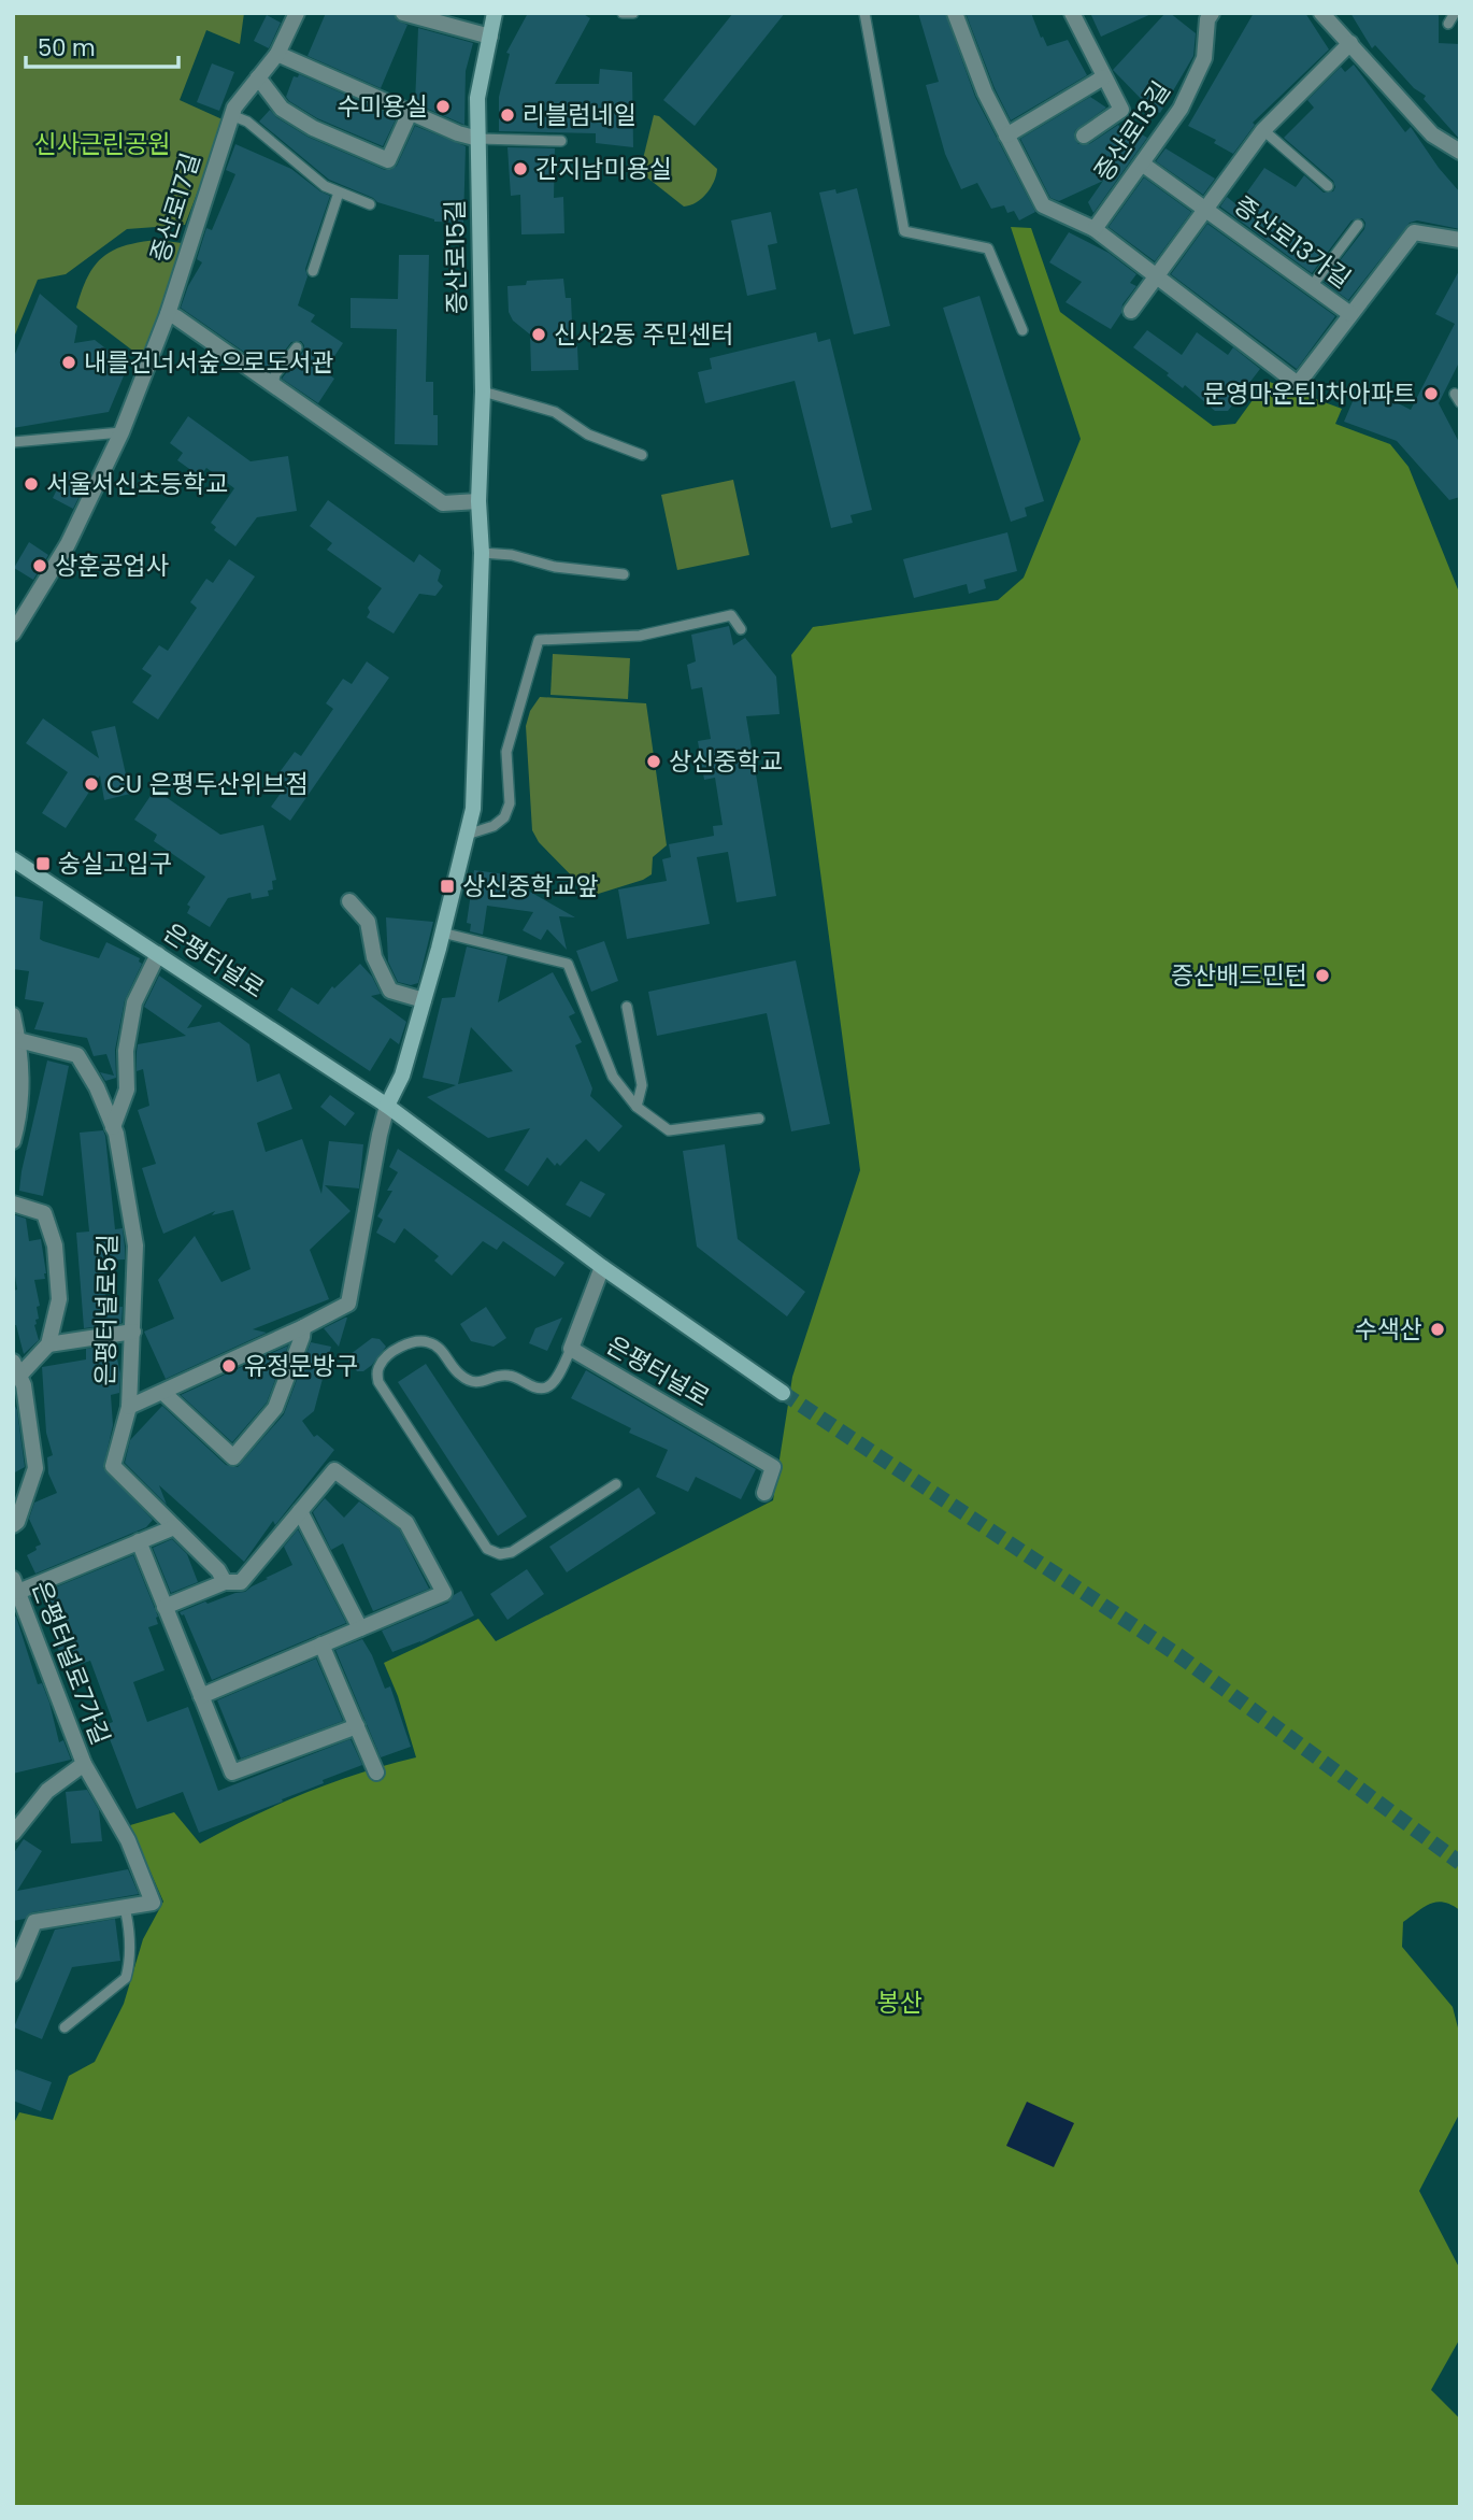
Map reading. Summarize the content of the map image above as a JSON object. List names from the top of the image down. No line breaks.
{"streets":{"main road":["증산로15길","은평터널로"],"street":["증산로13길","증산로17길","증산로13가길","은평터널로5길","은평터널로7가길"]},"crossings":[["증산로13길","증산로13가길"],["증산로15길","은평터널로"]],"parks":["신사근린공원","봉산"],"places":{"other":["수미용실","리블럼네일","간지남미용실","신사2동 주민센터","내를건너서숲으로도서관","문영마운틴1차아파트","서울서신초등학교","상훈공업사","상신중학교","CU 은평두산위브점","증산배드민턴","수색산","유정문방구"],"transit":["숭실고입구","상신중학교앞"]},"scale_bar":"50 m"}
